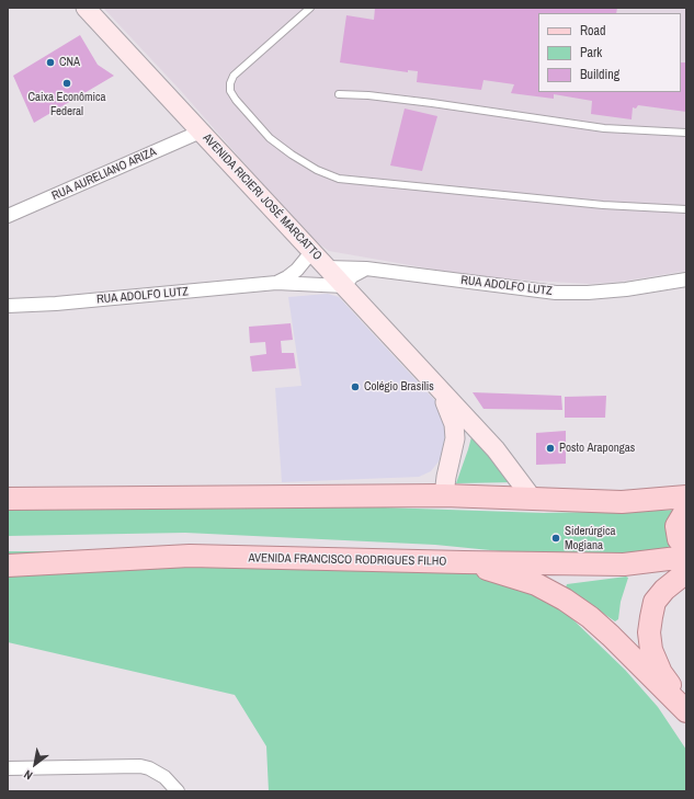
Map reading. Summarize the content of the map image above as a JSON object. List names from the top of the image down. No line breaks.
{"streets":{"main road":["AVENIDA RICIERI JOSÉ MARCATTO","AVENIDA FRANCISCO RODRIGUES FILHO"],"street":["RUA AURELIANO ARIZA","RUA ADOLFO LUTZ"]},"crossings":[["RUA AURELIANO ARIZA","AVENIDA RICIERI JOSÉ MARCATTO"],["AVENIDA RICIERI JOSÉ MARCATTO","RUA ADOLFO LUTZ"]],"places":["CNA","Caixa Econômica Federal","Colégio Brasílis","Posto Arapongas","Siderúrgica Mogiana"],"legend":["Road","Park","Building"],"north":"bottom left"}
